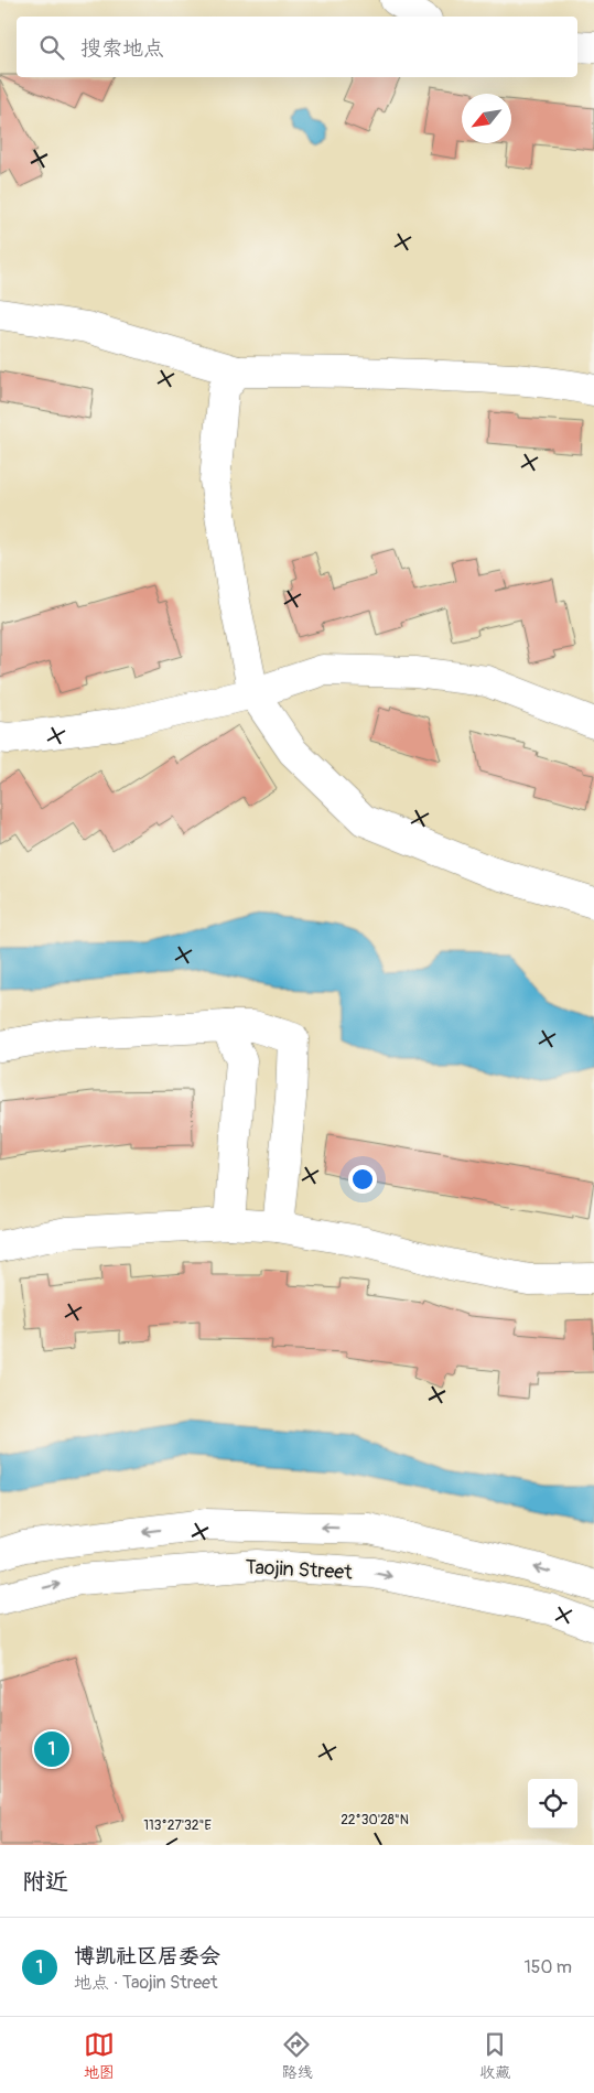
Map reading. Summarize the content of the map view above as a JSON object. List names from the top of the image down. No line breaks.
{"streets":{"street":["Taojin Street"]},"north":"bottom left","page":{"search":"搜索地点","pins":"1","heading":"附近","list":[{"mark":"1","name":"博凯社区居委会","note":"地点 · Taojin Street","value":"150 m"}],"nav":["地图","路线","收藏"]},"coordinates":["22°30'28\"N","113°27'32\"E"]}
